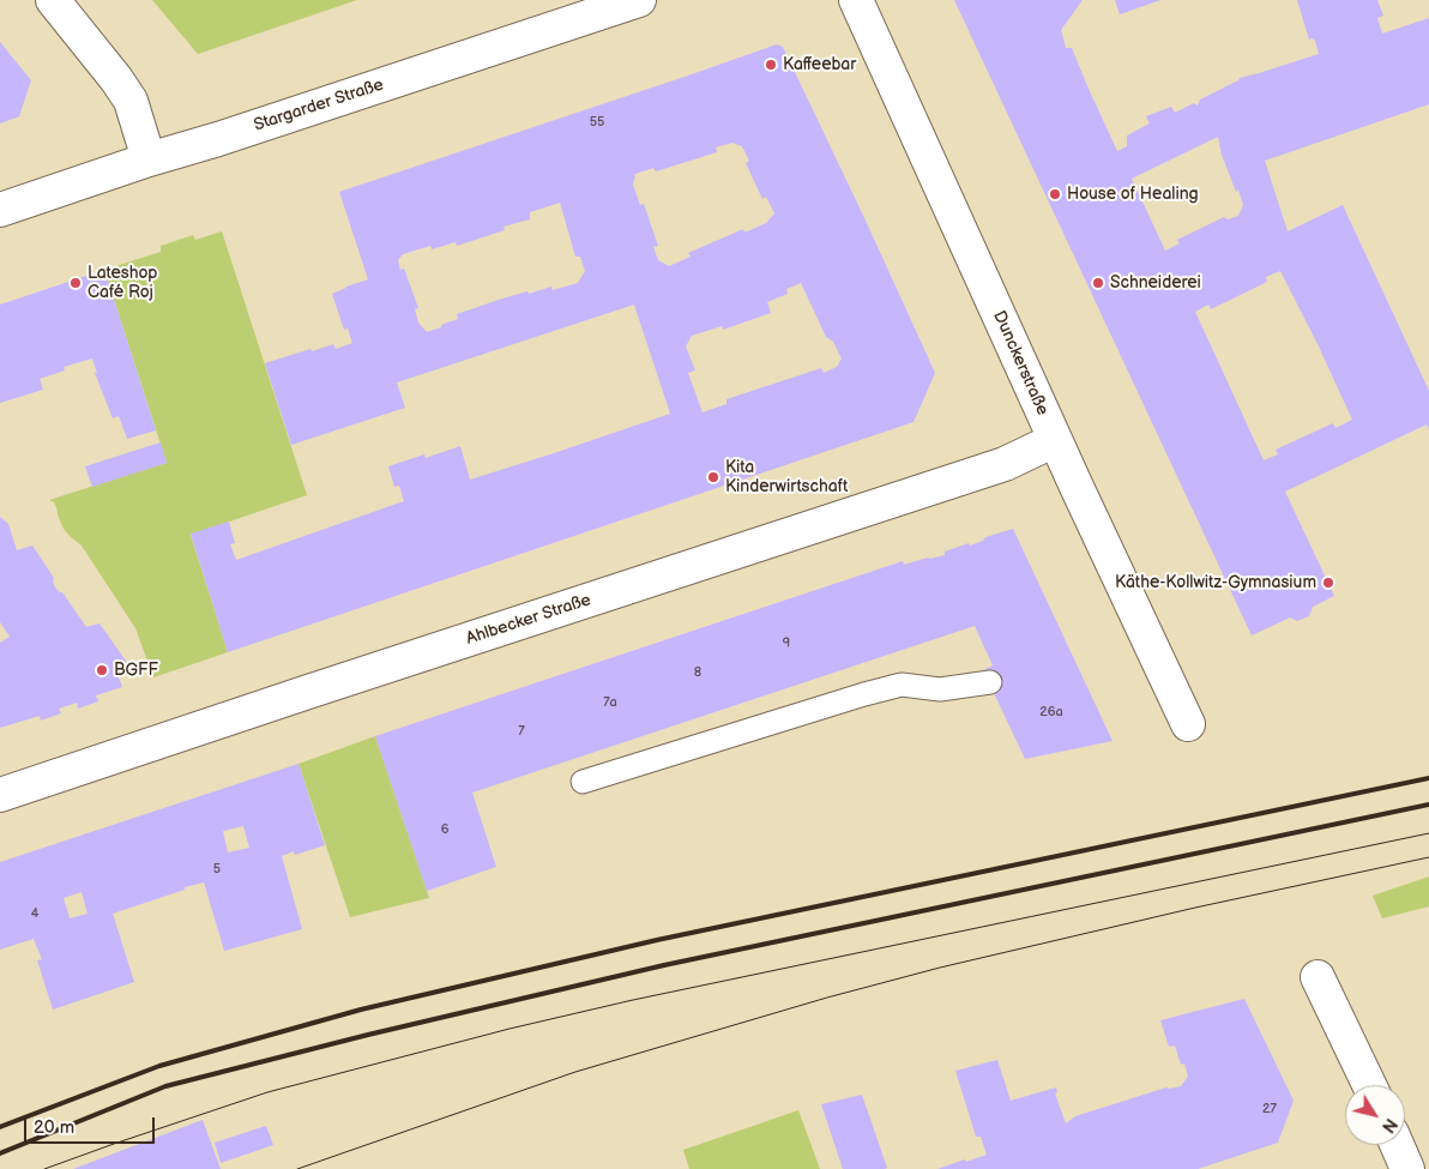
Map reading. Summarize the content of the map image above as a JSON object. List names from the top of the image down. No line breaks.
{"streets":{"street":["Stargarder Straße","Dunckerstraße","Ahlbecker Straße"]},"crossings":[["Dunckerstraße","Ahlbecker Straße"]],"places":["Kaffeebar","House of Healing","Lateshop Café Roj","Schneiderei","Kita Kinderwirtschaft","Käthe-Kollwitz-Gymnasium","BGFF"],"house_numbers":["55","9","8","7a","26a","7","6","5","4","27"],"scale_bar":"20 m","north":"bottom right"}
